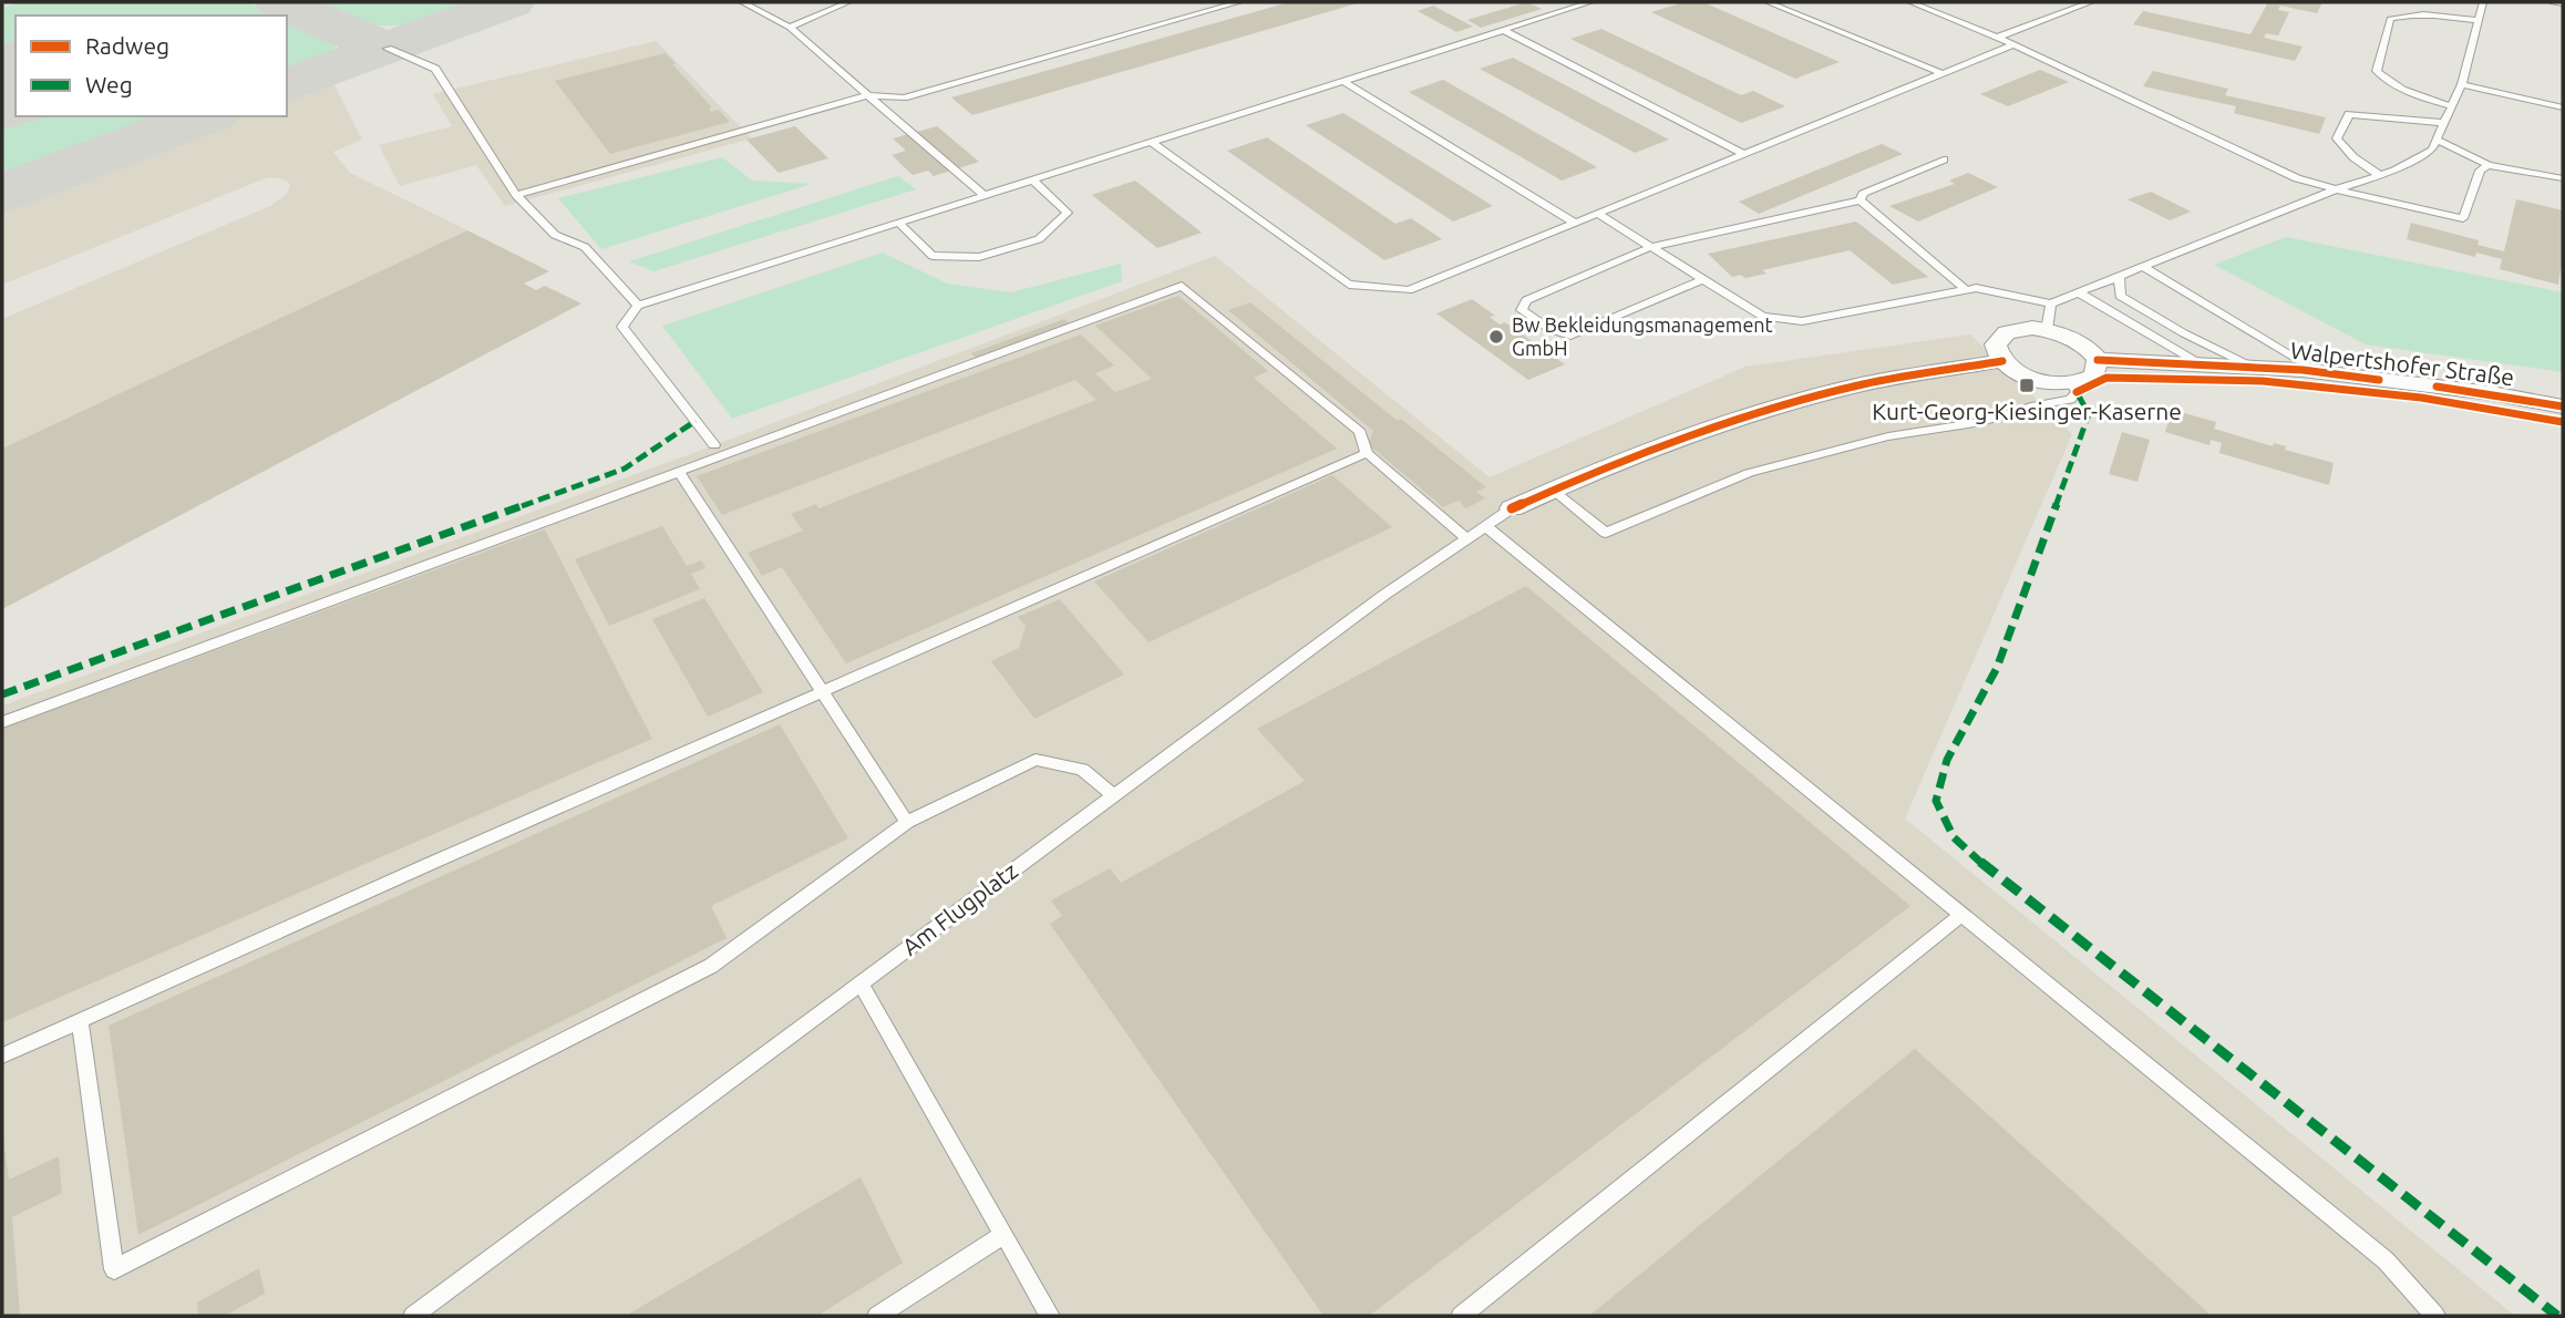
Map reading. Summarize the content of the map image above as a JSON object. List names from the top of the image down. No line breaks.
{"streets":{"street":["Walpertshofer Straße"],"lane":["Am Flugplatz"]},"places":{"other":["Bw Bekleidungsmanagement GmbH"],"transit":["Kurt-Georg-Kiesinger-Kaserne"]},"legend":["Radweg","Weg"]}
